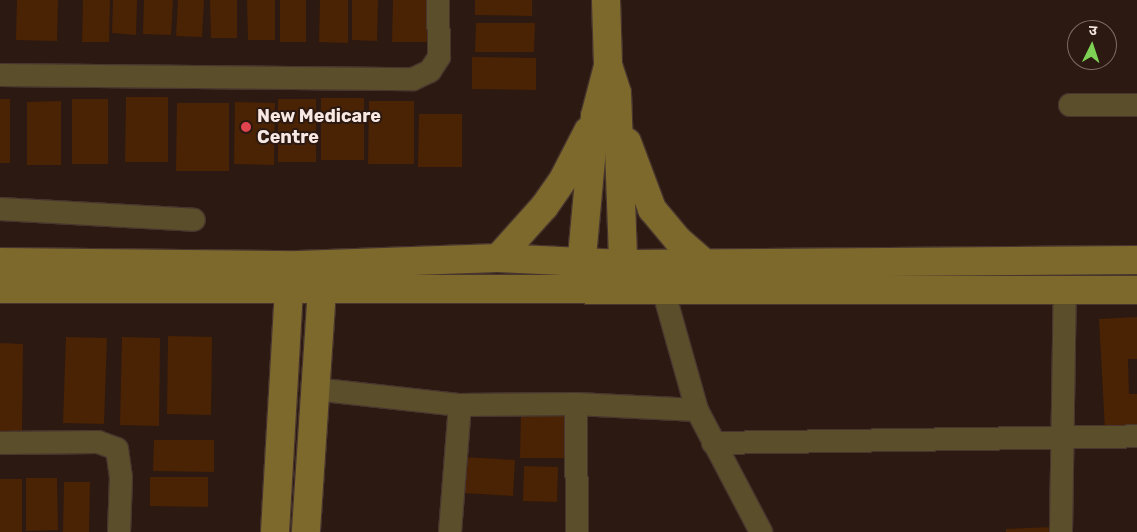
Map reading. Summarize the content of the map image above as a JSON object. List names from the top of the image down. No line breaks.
{"places":["New Medicare Centre"],"north":"top"}
